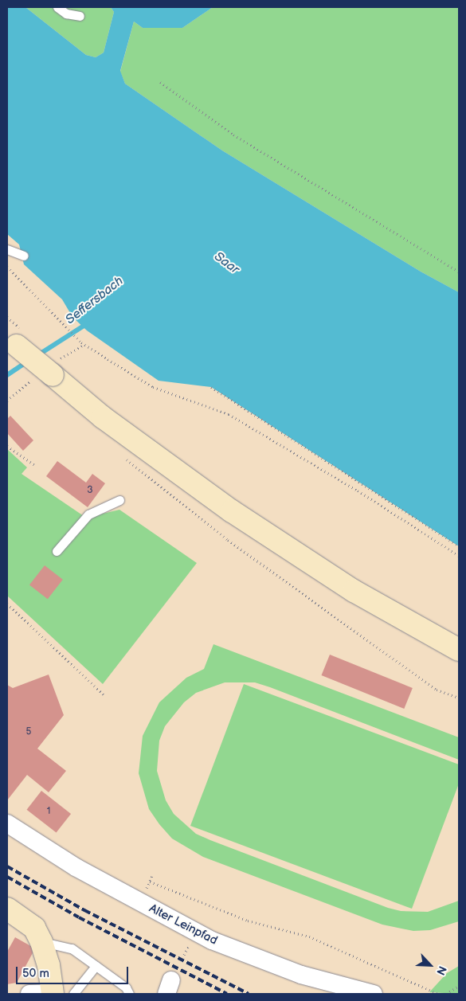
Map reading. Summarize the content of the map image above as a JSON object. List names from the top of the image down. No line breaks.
{"streets":{"street":["Alter Leinpfad"]},"water":["Saar","Seffersbach"],"house_numbers":["3","5","1"],"scale_bar":"50 m","north":"bottom right"}
